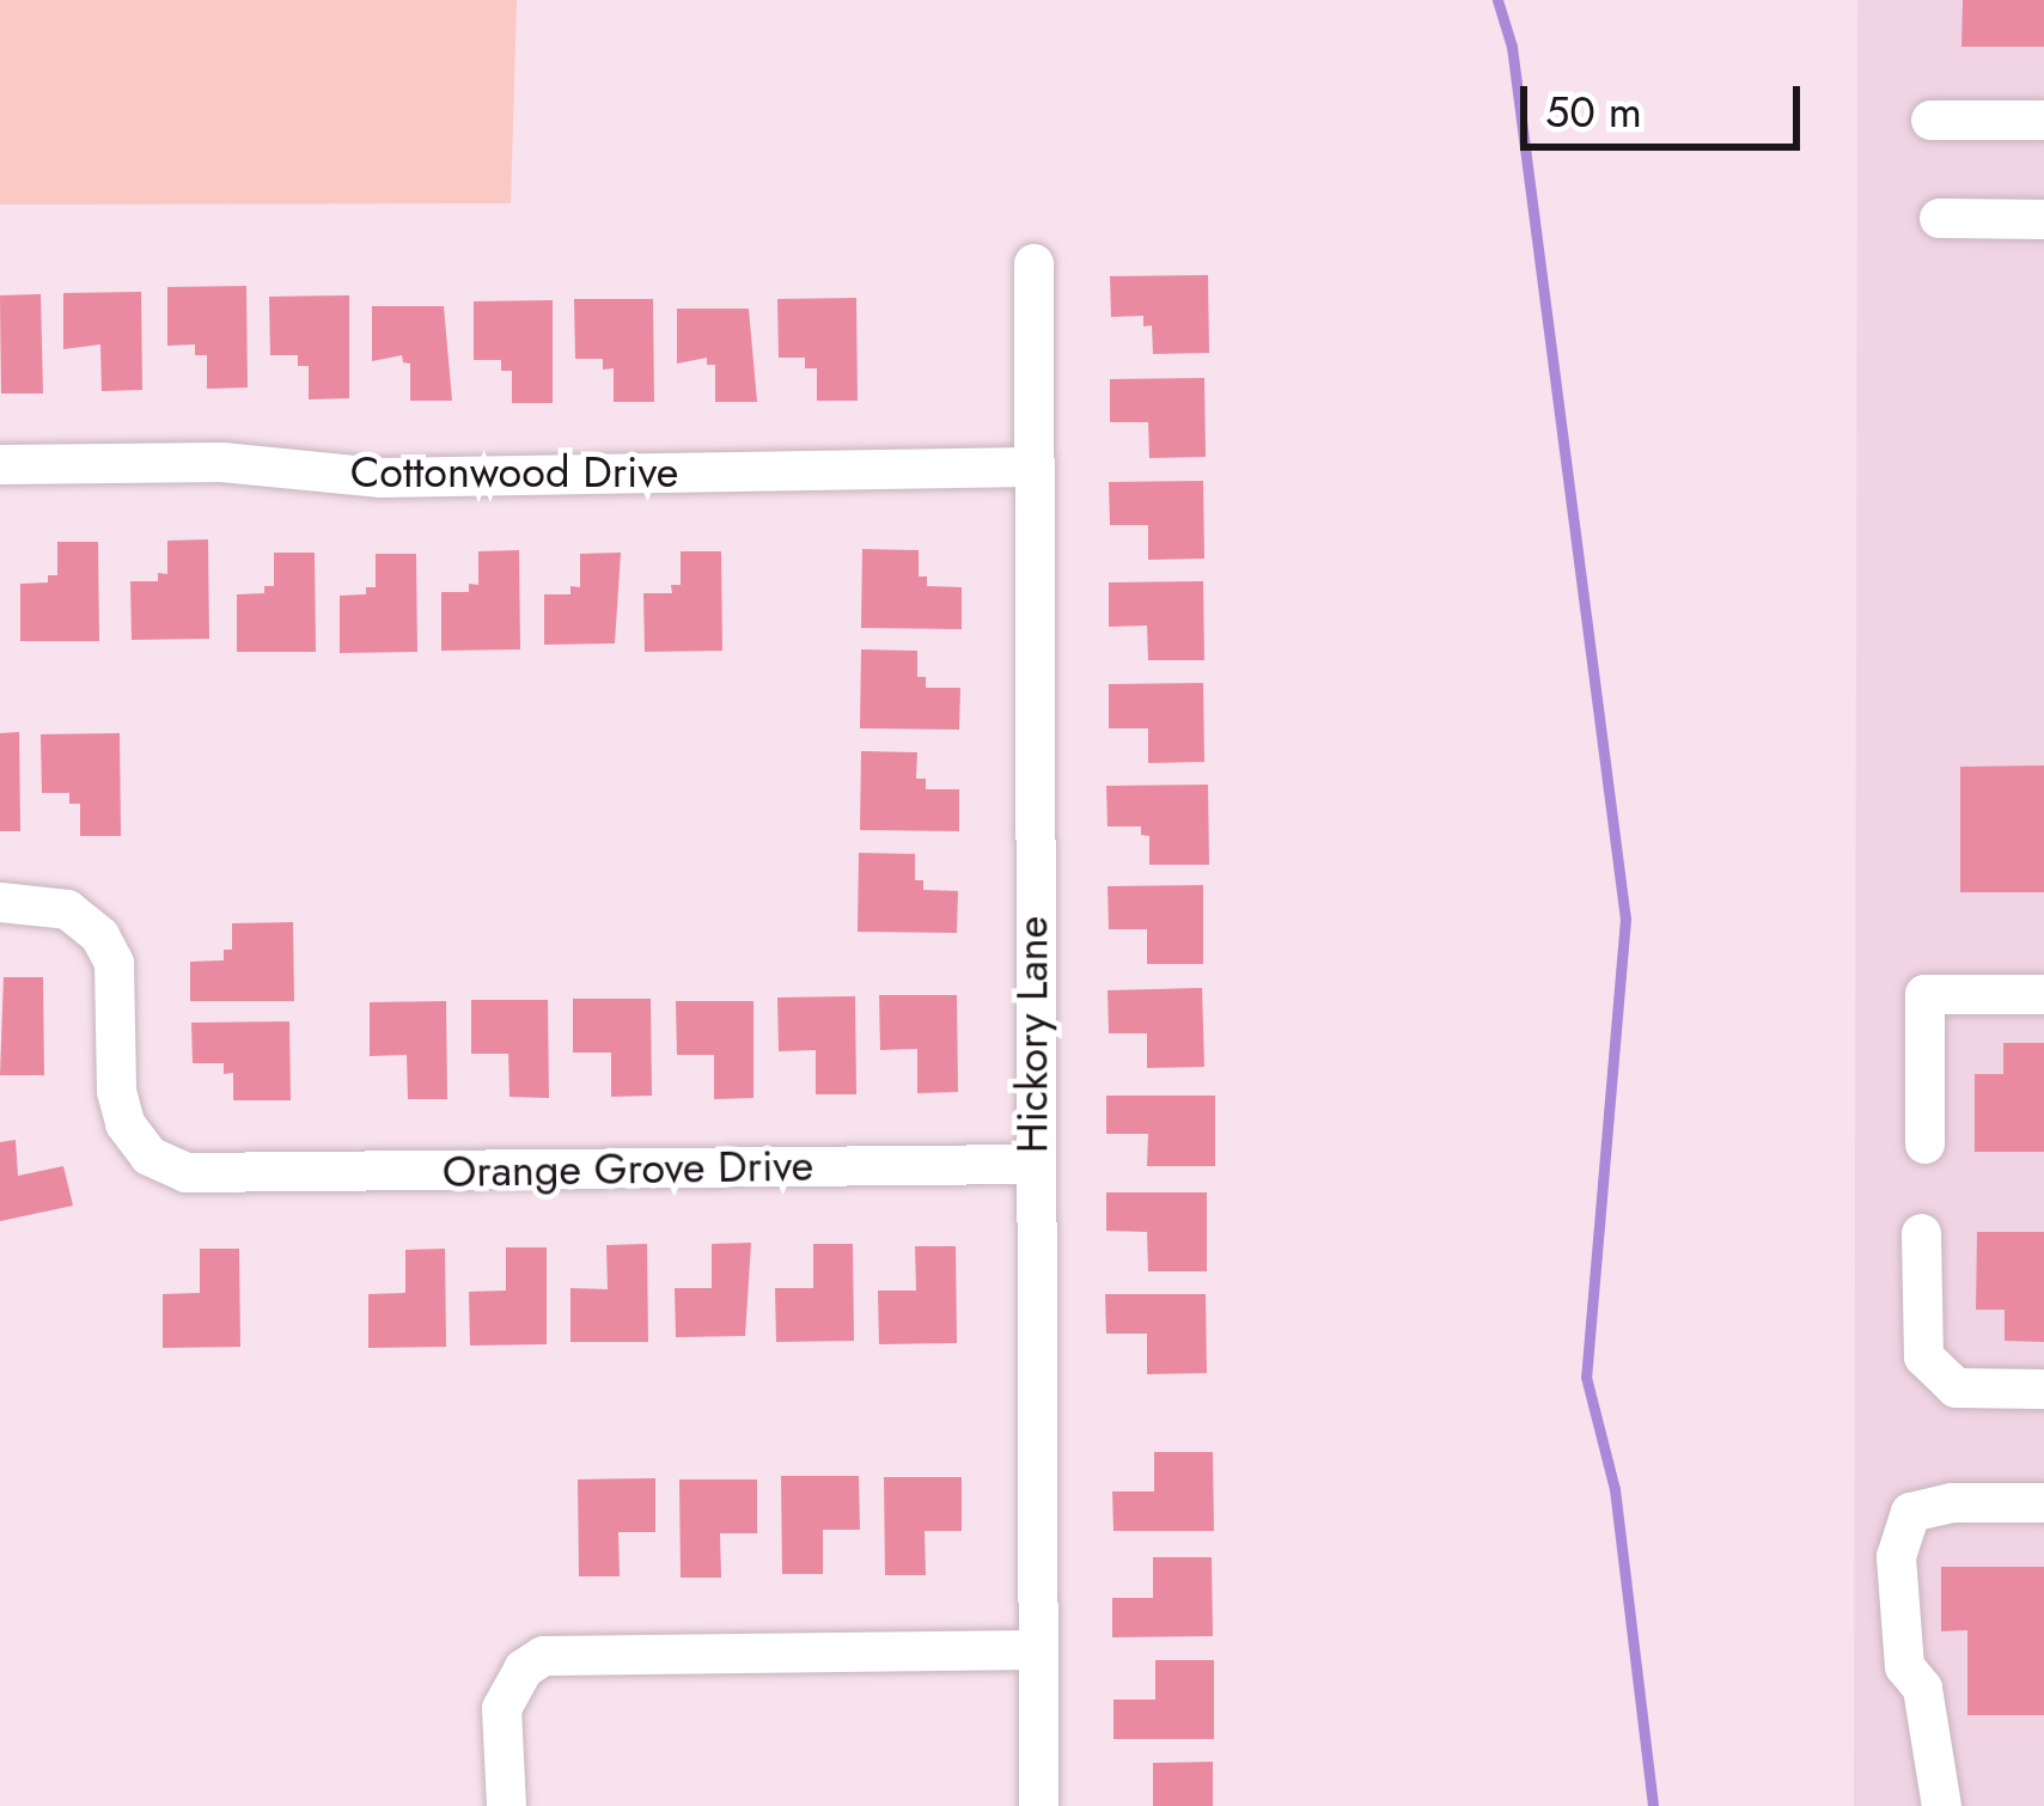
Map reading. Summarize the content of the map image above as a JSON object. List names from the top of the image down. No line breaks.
{"streets":{"street":["Cottonwood Drive","Hickory Lane","Orange Grove Drive"]},"crossings":[["Cottonwood Drive","Hickory Lane"],["Hickory Lane","Orange Grove Drive"]],"scale_bar":"50 m"}
